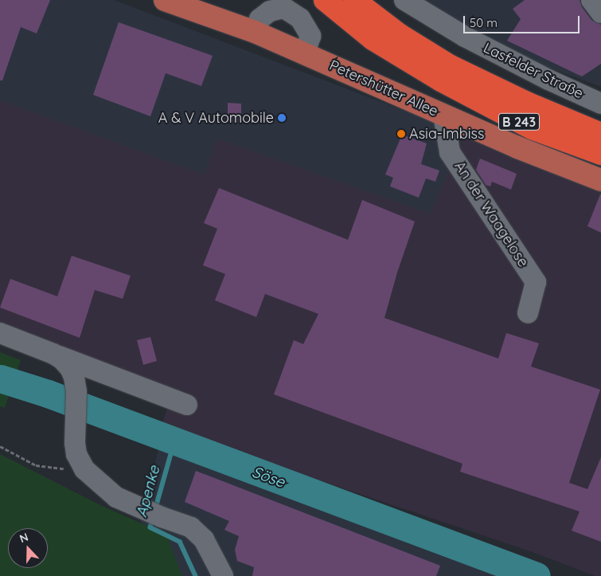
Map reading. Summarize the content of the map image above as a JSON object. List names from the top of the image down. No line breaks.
{"streets":{"highway":["B 243"],"main road":["Petershütter Allee"],"street":["Lasfelder Straße","An der Waagelose"]},"crossings":[["Petershütter Allee","An der Waagelose"]],"water":["Söse","Apenke"],"places":["A & V Automobile","Asia-Imbiss"],"scale_bar":"50 m","north":"top"}
